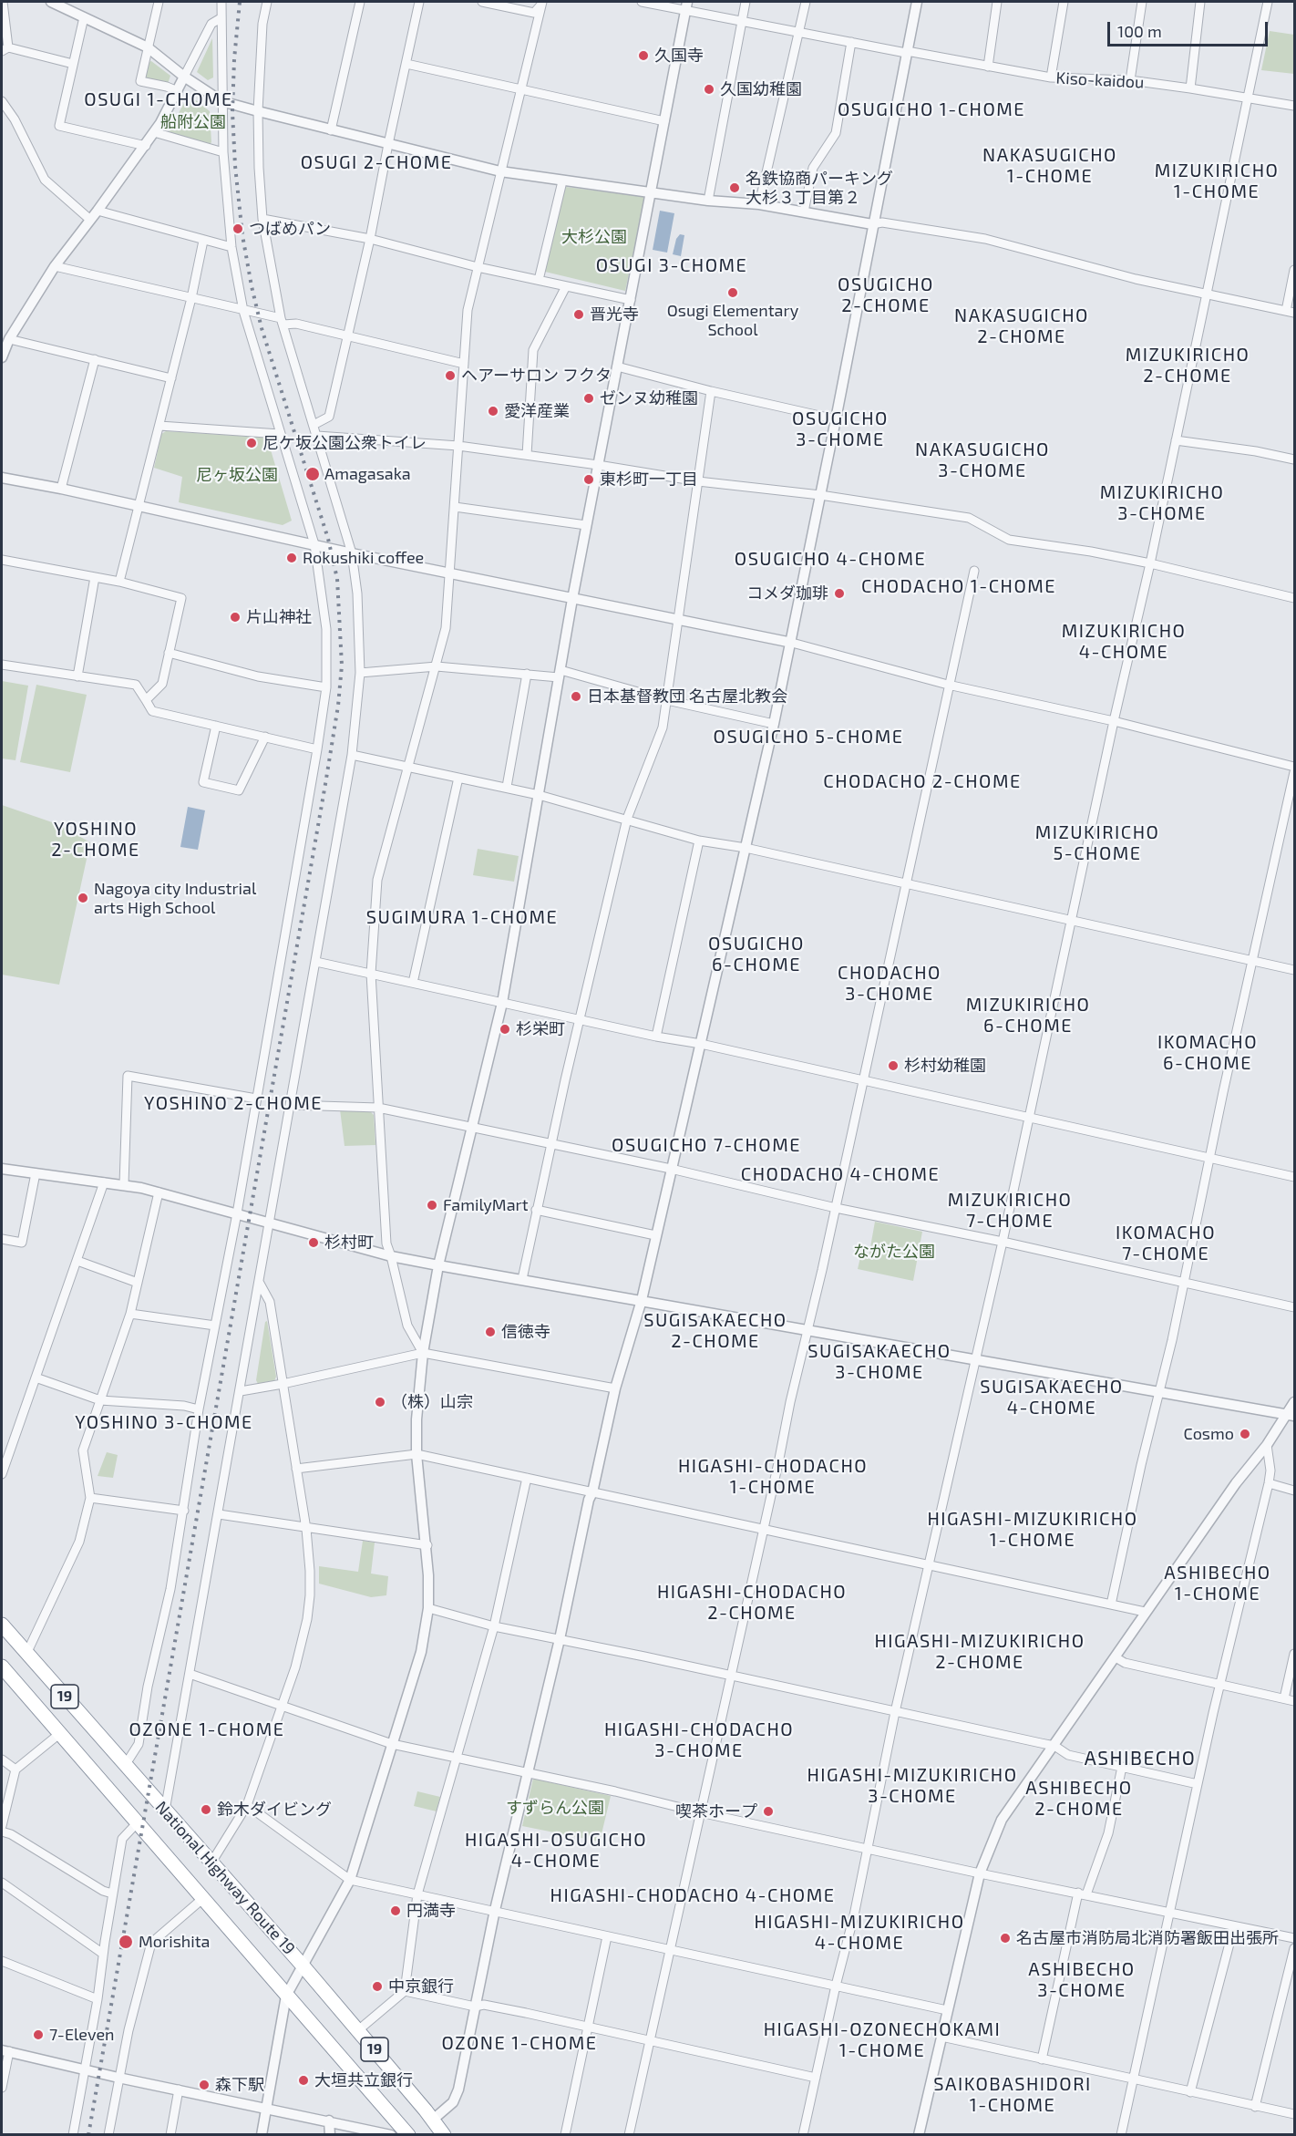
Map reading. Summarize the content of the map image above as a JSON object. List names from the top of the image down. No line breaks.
{"streets":{"highway":["19","National Highway Route 19"],"street":["Kiso-kaidou"]},"districts":["OSUGI 1-CHOME","OSUGICHO 1-CHOME","NAKASUGICHO 1-CHOME","OSUGI 2-CHOME","MIZUKIRICHO 1-CHOME","OSUGI 3-CHOME","OSUGICHO 2-CHOME","NAKASUGICHO 2-CHOME","MIZUKIRICHO 2-CHOME","OSUGICHO 3-CHOME","NAKASUGICHO 3-CHOME","MIZUKIRICHO 3-CHOME","OSUGICHO 4-CHOME","CHODACHO 1-CHOME","MIZUKIRICHO 4-CHOME","OSUGICHO 5-CHOME","CHODACHO 2-CHOME","YOSHINO 2-CHOME","MIZUKIRICHO 5-CHOME","SUGIMURA 1-CHOME","OSUGICHO 6-CHOME","CHODACHO 3-CHOME","MIZUKIRICHO 6-CHOME","IKOMACHO 6-CHOME","YOSHINO 2-CHOME","OSUGICHO 7-CHOME","CHODACHO 4-CHOME","MIZUKIRICHO 7-CHOME","IKOMACHO 7-CHOME","SUGISAKAECHO 2-CHOME","SUGISAKAECHO 3-CHOME","SUGISAKAECHO 4-CHOME","YOSHINO 3-CHOME","HIGASHI-CHODACHO 1-CHOME","HIGASHI-MIZUKIRICHO 1-CHOME","ASHIBECHO 1-CHOME","HIGASHI-CHODACHO 2-CHOME","HIGASHI-MIZUKIRICHO 2-CHOME","OZONE 1-CHOME","HIGASHI-CHODACHO 3-CHOME","ASHIBECHO","HIGASHI-MIZUKIRICHO 3-CHOME","ASHIBECHO 2-CHOME","HIGASHI-OSUGICHO 4-CHOME","HIGASHI-CHODACHO 4-CHOME","HIGASHI-MIZUKIRICHO 4-CHOME","ASHIBECHO 3-CHOME","HIGASHI-OZONECHOKAMI 1-CHOME","OZONE 1-CHOME","SAIKOBASHIDORI 1-CHOME"],"parks":["船附公園","大杉公園","尼ヶ坂公園","ながた公園","すずらん公園"],"places":["久国寺","久国幼稚園","名鉄協商パーキング 大杉３丁目第２","つばめパン","Osugi Elementary School","晋光寺","ヘアーサロン フクタ","ゼンヌ幼稚園","愛洋産業","尼ケ坂公園公衆トイレ","Amagasaka","東杉町一丁目","Rokushiki coffee","コメダ珈琲","片山神社","日本基督教団 名古屋北教会","Nagoya city Industrial arts High School","杉栄町","杉村幼稚園","FamilyMart","杉村町","信徳寺","（株）山宗","Cosmo","鈴木ダイビング","喫茶ホープ","円満寺","名古屋市消防局北消防署飯田出張所","Morishita","中京銀行","7-Eleven","大垣共立銀行","森下駅"],"scale_bar":"100 m"}
